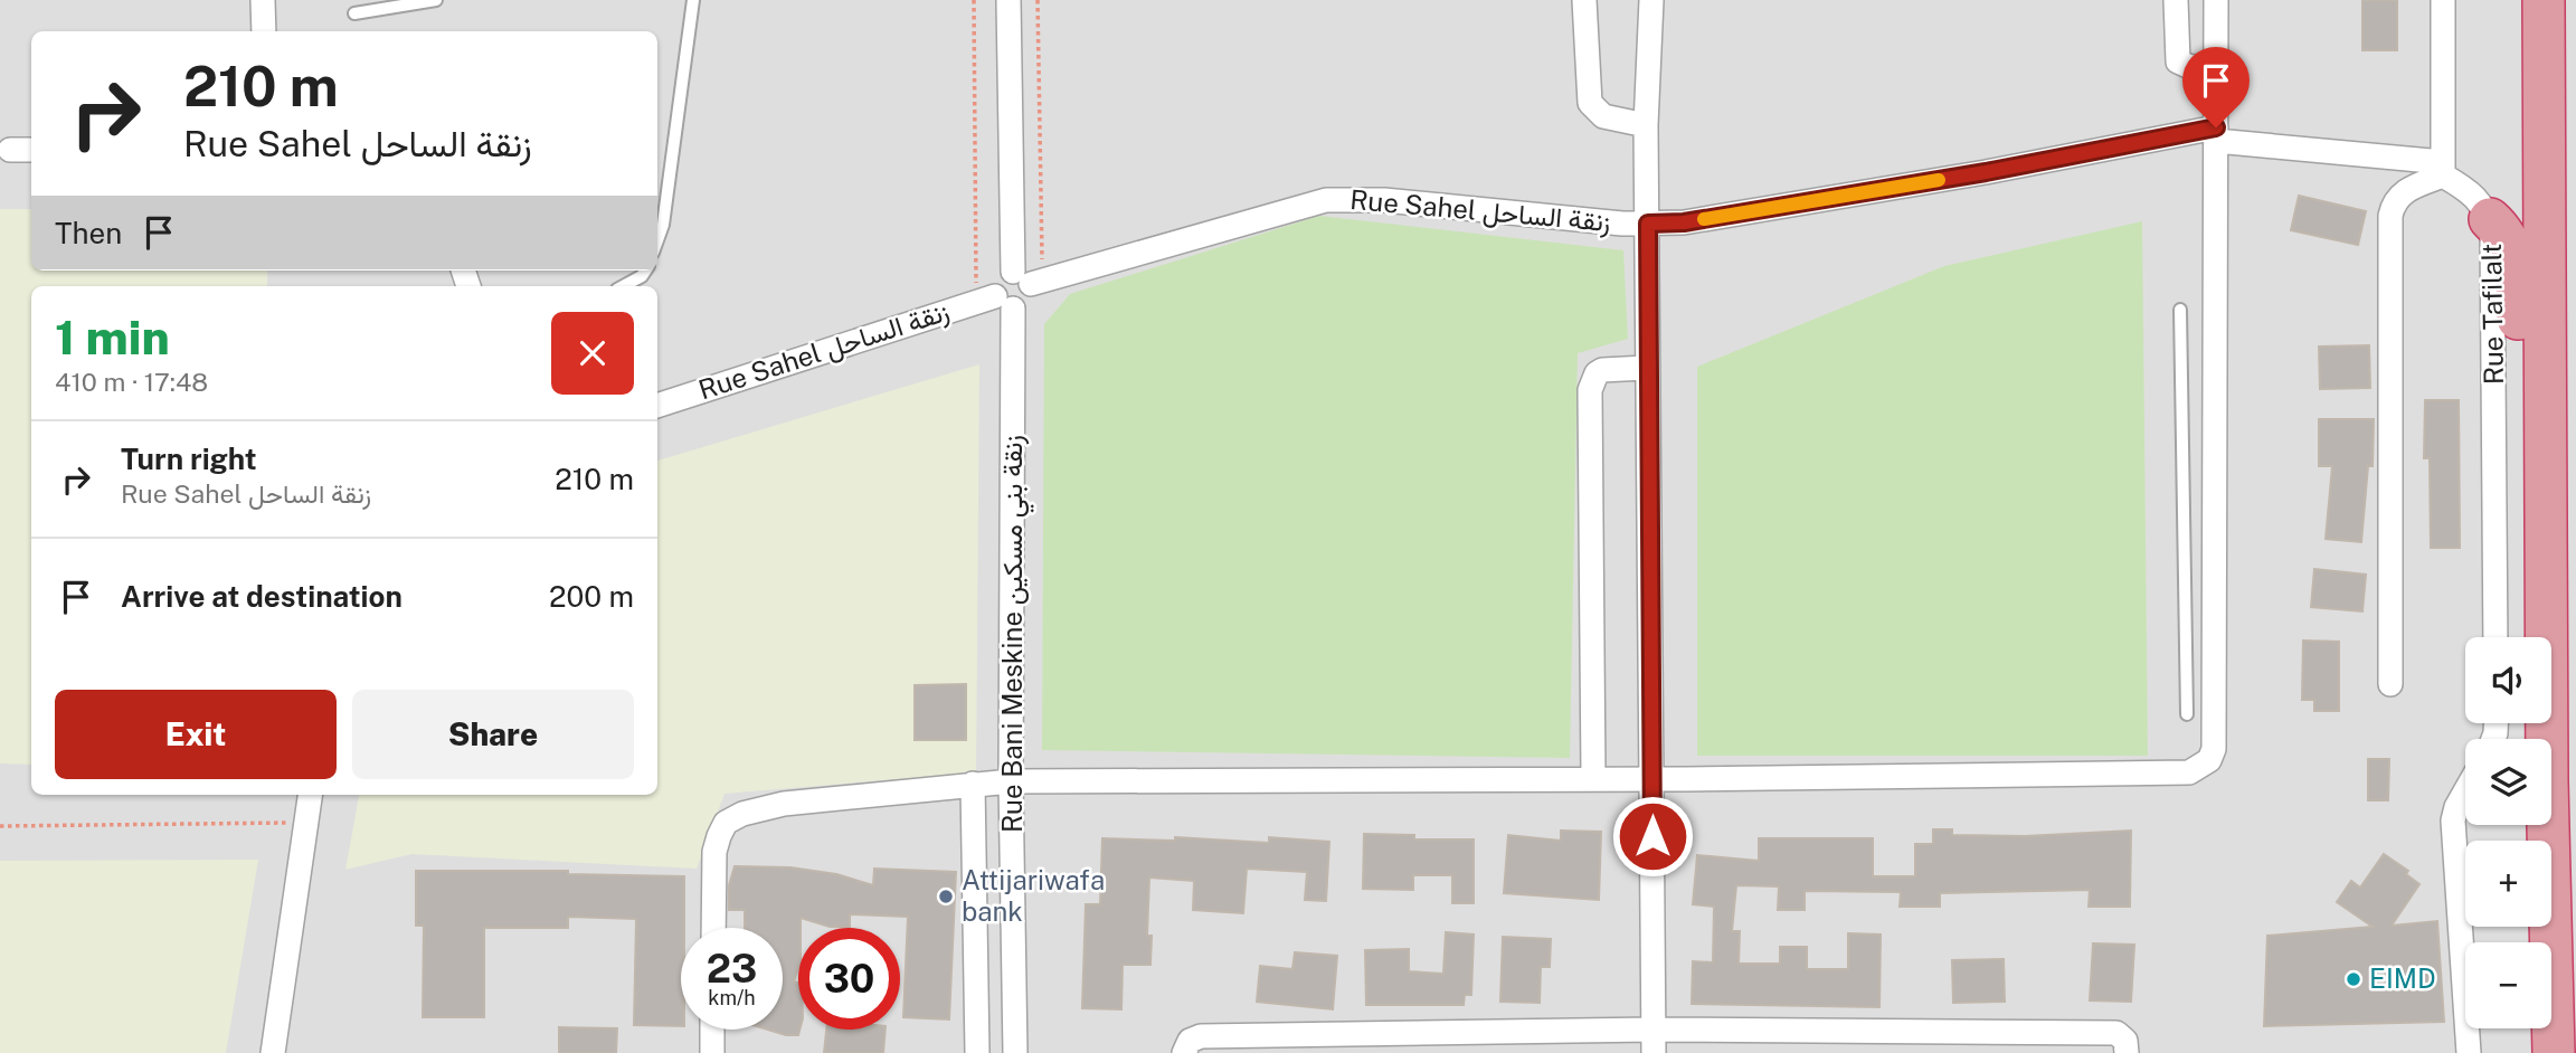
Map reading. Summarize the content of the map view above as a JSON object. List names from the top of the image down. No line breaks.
{"streets":{"street":["Rue Sahel زنقة الساحل","Rue Tafilalt","Rue Bani Meskine زنقة بني مسكين"]},"crossings":[["Rue Sahel زنقة الساحل","Rue Tafilalt"],["Rue Sahel زنقة الساحل","Rue Bani Meskine زنقة بني مسكين"]],"places":["Attijariwafa bank","EIMD"],"page":{"turn":["210 m","Rue Sahel زنقة الساحل"],"then":"Then","heading":["1 min","410 m · 17:48"],"list":[{"name":"Turn right","note":"Rue Sahel زنقة الساحل","value":"210 m"},{"name":"Arrive at destination","value":"200 m"}],"map_buttons":["+","−"],"buttons":["Exit","Share"],"speed":"23 km/h","limit":"30"}}
